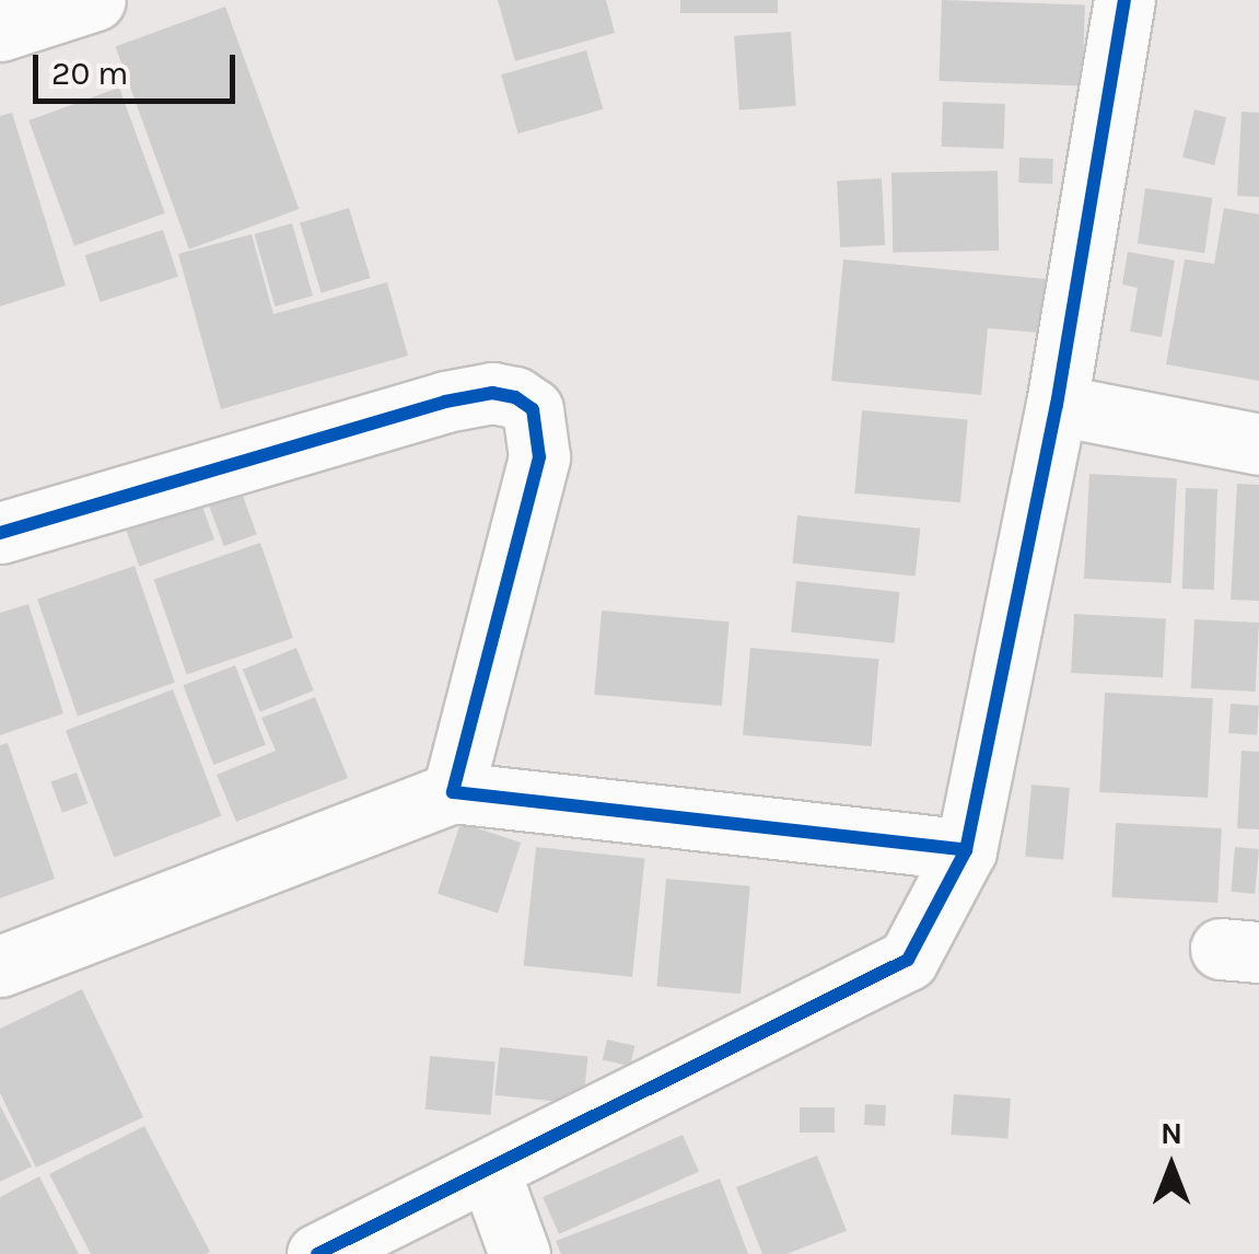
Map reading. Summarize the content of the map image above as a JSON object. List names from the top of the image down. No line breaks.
{"scale_bar":"20 m","north":"top"}
